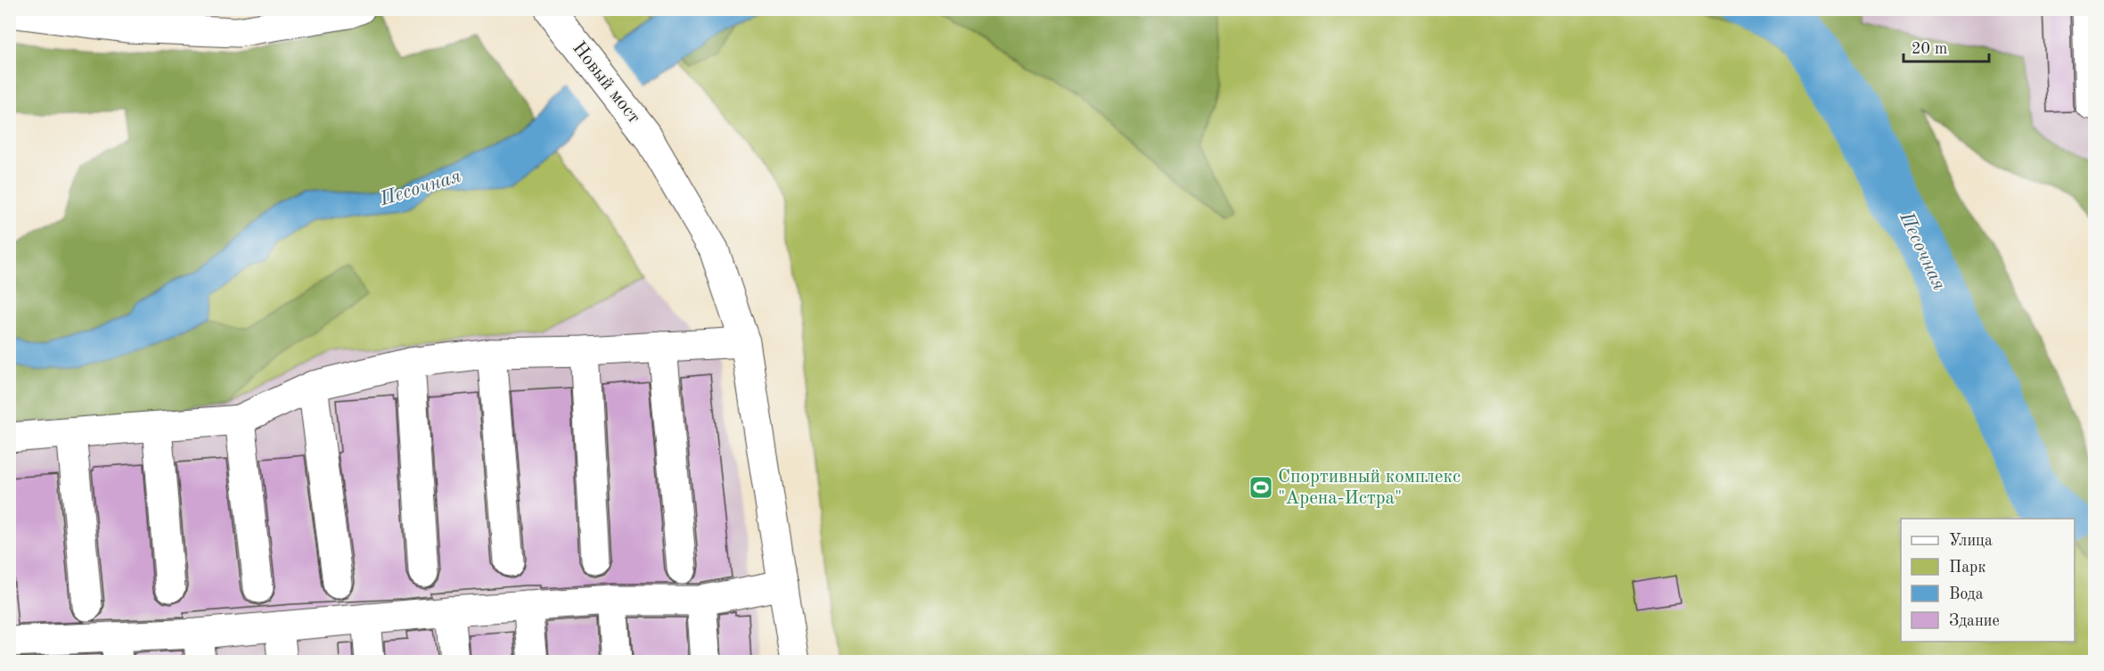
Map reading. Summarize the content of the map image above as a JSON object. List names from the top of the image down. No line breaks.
{"streets":{"street":["Новый мост"]},"water":["Песочная"],"places":{"sports":["Спортивный комплекс \"Арена-Истра\""]},"legend":["Улица","Парк","Вода","Здание"],"scale_bar":"20 m"}
